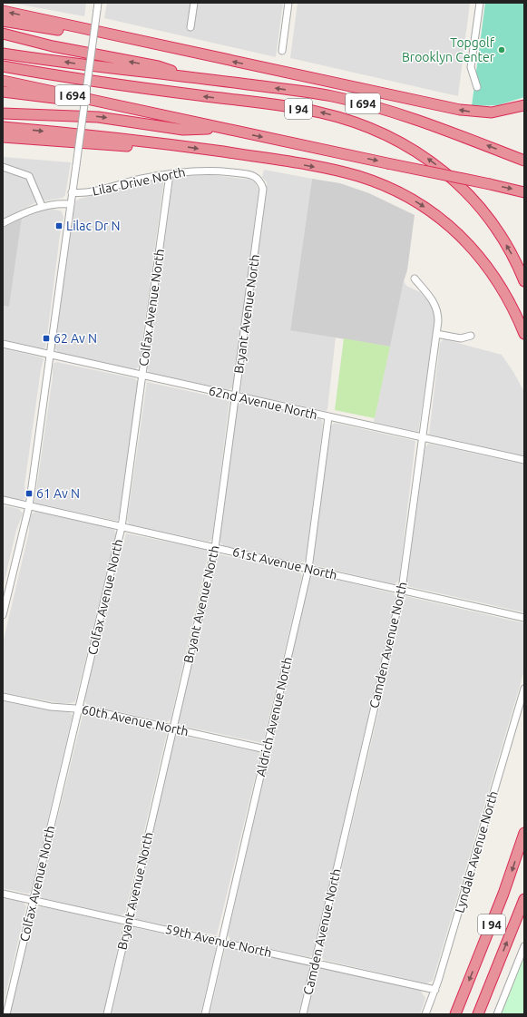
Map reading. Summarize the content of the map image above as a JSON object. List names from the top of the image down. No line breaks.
{"streets":{"highway":["I 694","I 94"],"street":["Lilac Drive North","Colfax Avenue North","Bryant Avenue North","62nd Avenue North","61st Avenue North","Camden Avenue North","Aldrich Avenue North","60th Avenue North","Lyndale Avenue North","59th Avenue North"]},"crossings":[["Lilac Drive North","Colfax Avenue North"],["Lilac Drive North","Bryant Avenue North"],["Colfax Avenue North","62nd Avenue North"],["Colfax Avenue North","61st Avenue North"],["Colfax Avenue North","60th Avenue North"],["Colfax Avenue North","59th Avenue North"],["Bryant Avenue North","62nd Avenue North"],["Bryant Avenue North","61st Avenue North"],["Bryant Avenue North","60th Avenue North"],["Bryant Avenue North","59th Avenue North"],["62nd Avenue North","Camden Avenue North"],["62nd Avenue North","Aldrich Avenue North"],["61st Avenue North","Camden Avenue North"],["61st Avenue North","Aldrich Avenue North"],["Camden Avenue North","59th Avenue North"],["Aldrich Avenue North","60th Avenue North"],["Aldrich Avenue North","59th Avenue North"],["Lyndale Avenue North","59th Avenue North"]],"places":{"other":["Topgolf Brooklyn Center"],"transit":["Lilac Dr N","62 Av N","61 Av N"]}}
